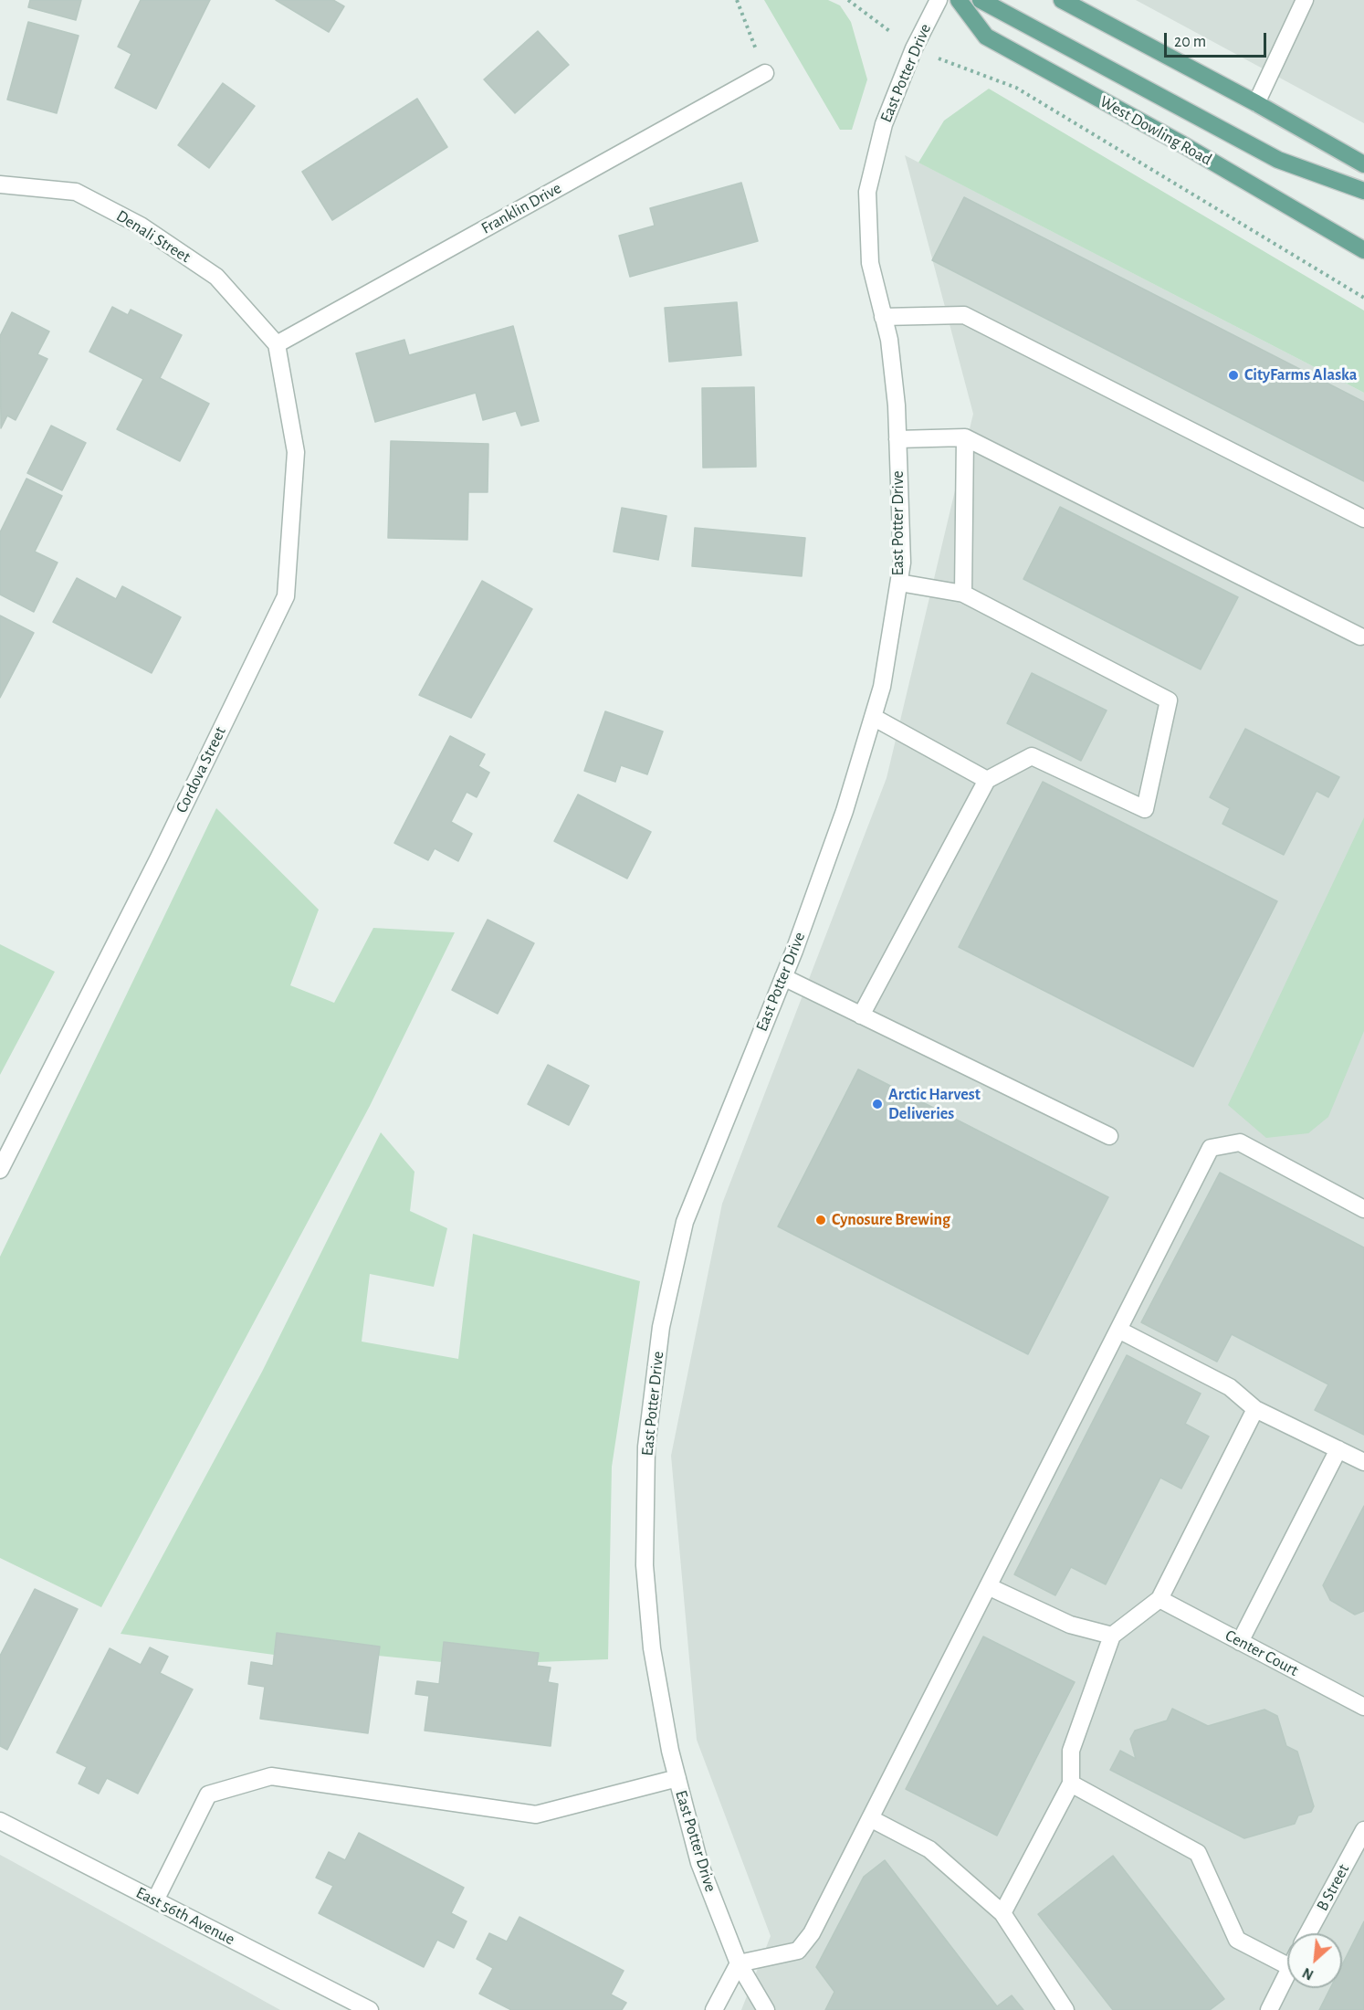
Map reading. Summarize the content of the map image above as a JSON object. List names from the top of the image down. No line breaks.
{"streets":{"main road":["West Dowling Road"],"street":["East Potter Drive","Franklin Drive","Denali Street","Cordova Street","Center Court","B Street","East 56th Avenue"]},"crossings":[["Franklin Drive","Denali Street"],["Franklin Drive","Cordova Street"],["Denali Street","Cordova Street"]],"places":["CityFarms Alaska","Arctic Harvest Deliveries","Cynosure Brewing"],"scale_bar":"20 m","north":"bottom left"}
